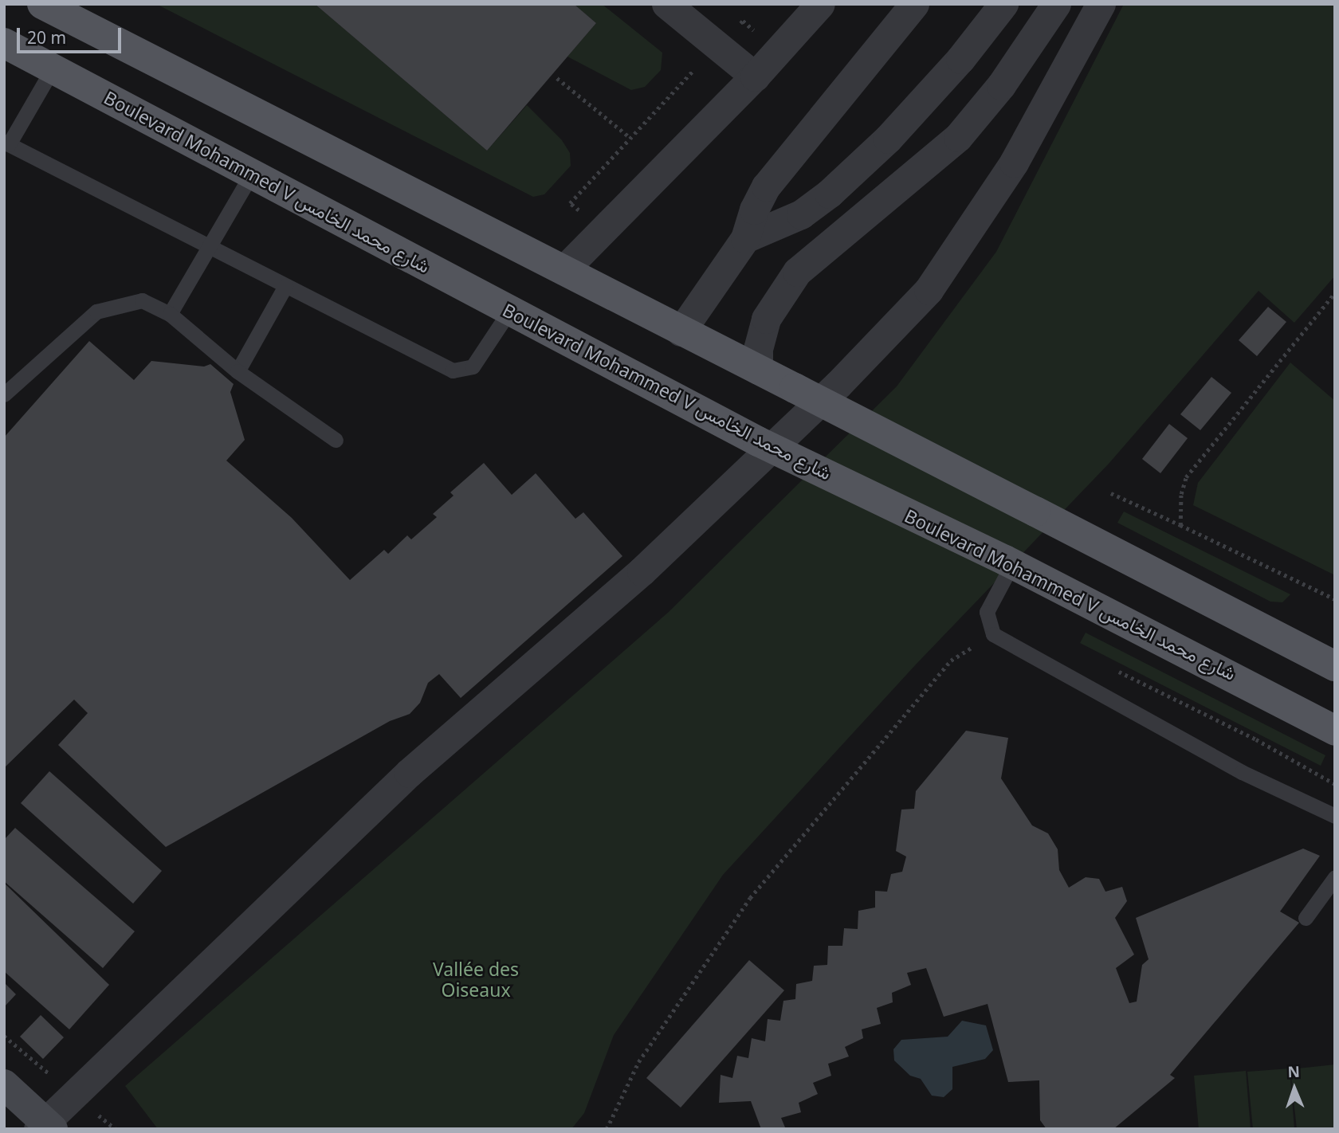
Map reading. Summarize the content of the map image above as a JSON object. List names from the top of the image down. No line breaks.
{"streets":{"main road":["Boulevard Mohammed V شارع محمد الخامس"]},"parks":["Vallée des Oiseaux"],"scale_bar":"20 m","north":"top"}
